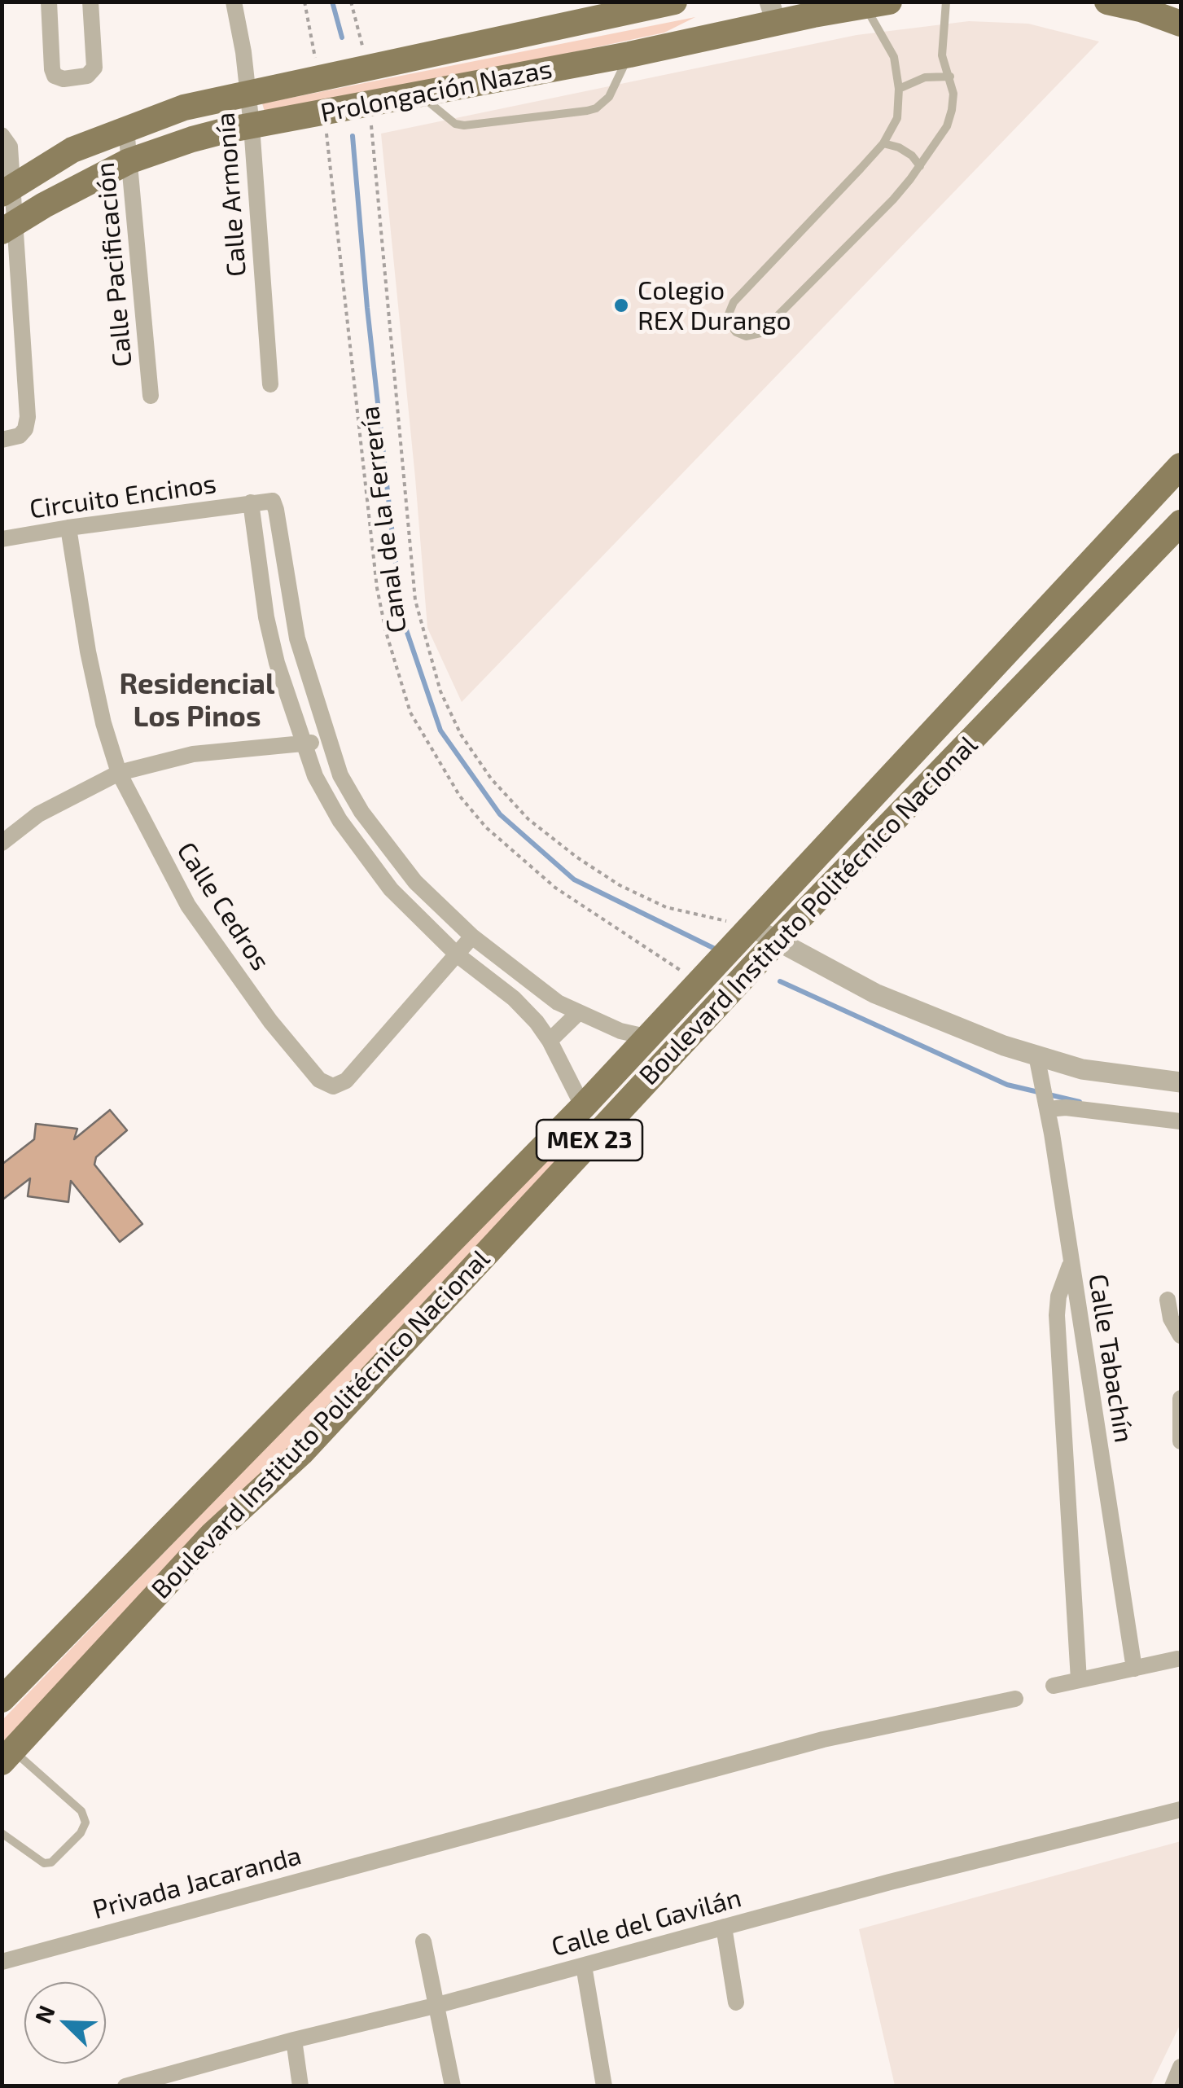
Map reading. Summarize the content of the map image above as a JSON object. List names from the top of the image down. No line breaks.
{"streets":{"main road":["Prolongación Nazas","Boulevard Instituto Politécnico Nacional","MEX 23"],"street":["Calle Armonía","Calle Pacificación","Circuito Encinos","Calle Cedros","Calle Tabachín","Privada Jacaranda","Calle del Gavilán"],"path":["Canal de la Ferrería"]},"crossings":[["Prolongación Nazas","Calle Armonía"],["Prolongación Nazas","Calle Pacificación"],["Prolongación Nazas","Canal de la Ferrería"],["Circuito Encinos","Calle Cedros"],["Canal de la Ferrería","Boulevard Instituto Politécnico Nacional"]],"districts":["Residencial Los Pinos"],"places":["Colegio REX Durango"],"north":"top left"}
